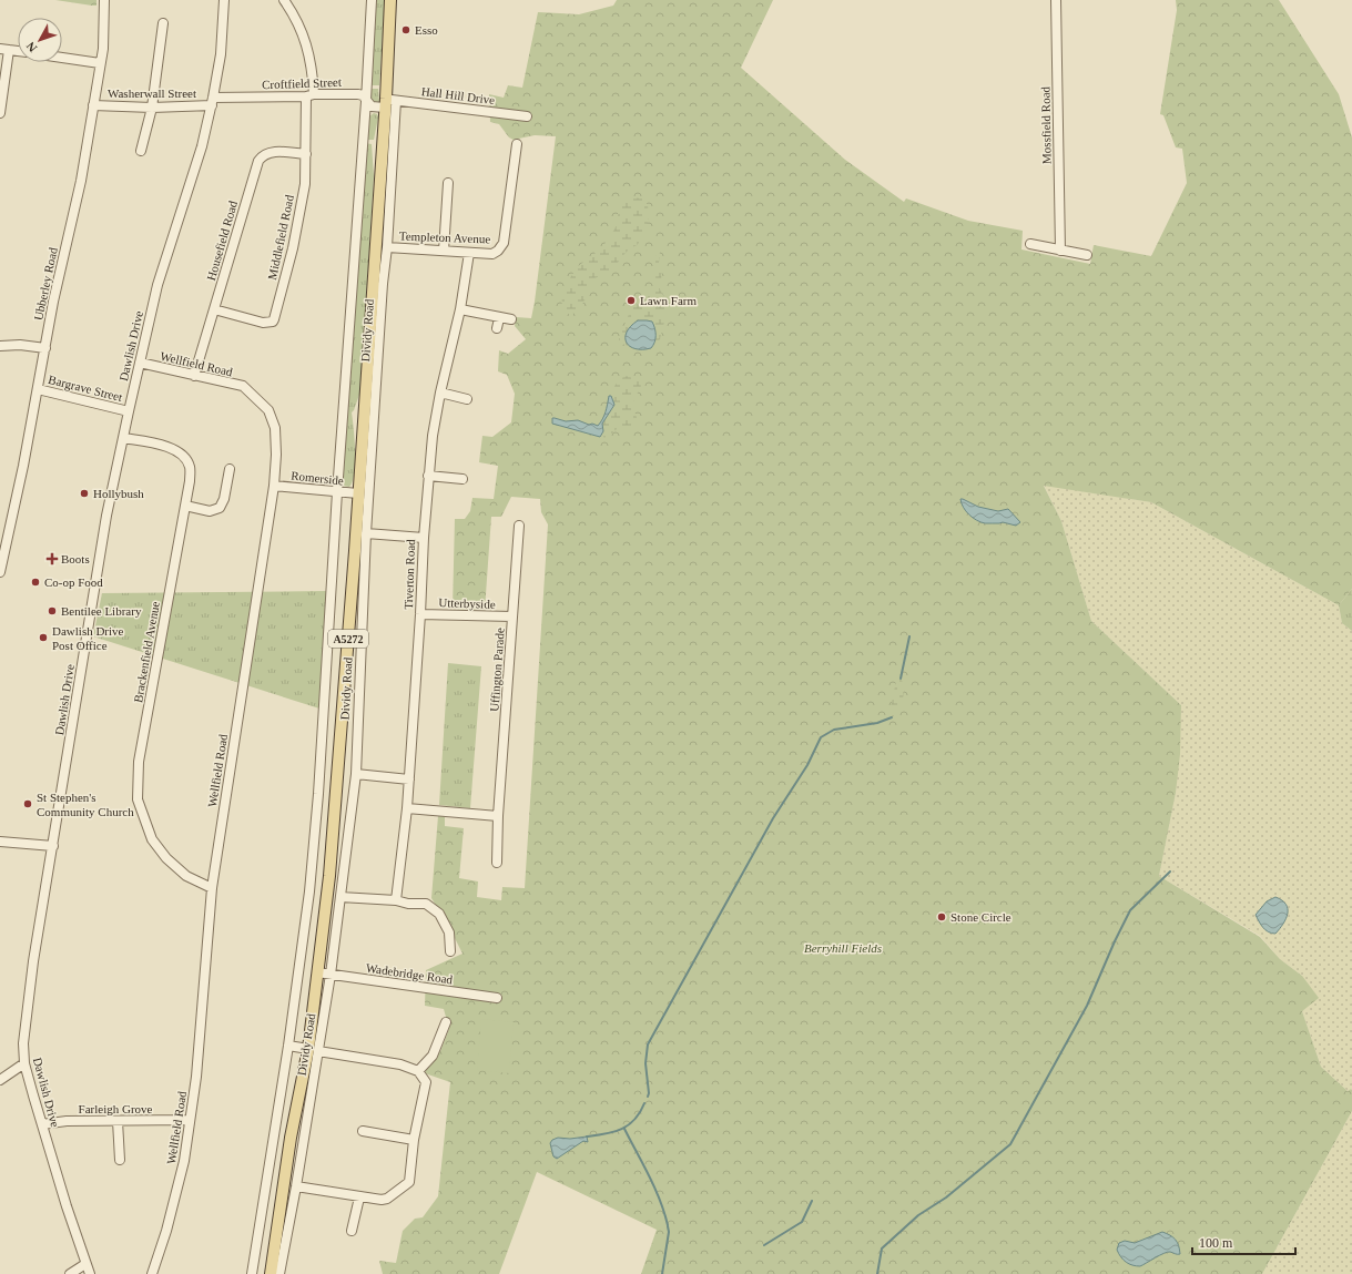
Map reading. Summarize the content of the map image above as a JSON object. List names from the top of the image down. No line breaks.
{"streets":{"main road":["Dividy Road","A5272"],"street":["Croftfield Street","Washerwall Street","Hall Hill Drive","Mossfield Road","Middlefield Road","Templeton Avenue","Housefield Road","Ubberley Road","Dawlish Drive","Wellfield Road","Bargrave Street","Romerside","Tiverton Road","Utterbyside","Brackenfield Avenue","Uffington Parade","Wadebridge Road","Farleigh Grove"]},"crossings":[["Croftfield Street","Washerwall Street"],["Croftfield Street","Hall Hill Drive"],["Croftfield Street","Middlefield Road"],["Croftfield Street","Dividy Road"],["Croftfield Street","Dawlish Drive"],["Washerwall Street","Ubberley Road"],["Washerwall Street","Dawlish Drive"],["Hall Hill Drive","Dividy Road"],["Middlefield Road","Housefield Road"],["Templeton Avenue","Dividy Road"],["Templeton Avenue","Tiverton Road"],["Housefield Road","Wellfield Road"],["Ubberley Road","Bargrave Street"],["Dividy Road","Romerside"],["Dividy Road","Wadebridge Road"],["Dawlish Drive","Wellfield Road"],["Dawlish Drive","Bargrave Street"],["Dawlish Drive","Brackenfield Avenue"],["Dawlish Drive","Farleigh Grove"],["Wellfield Road","Romerside"],["Wellfield Road","Brackenfield Avenue"],["Wellfield Road","Farleigh Grove"],["Tiverton Road","Utterbyside"],["Utterbyside","Uffington Parade"]],"parks":["Berryhill Fields"],"places":{"other":["Esso","Lawn Farm","Hollybush","Co-op Food","Bentilee Library","Dawlish Drive Post Office","St Stephen's Community Church","Stone Circle"],"health":["Boots"]},"scale_bar":"100 m","north":"bottom left"}
